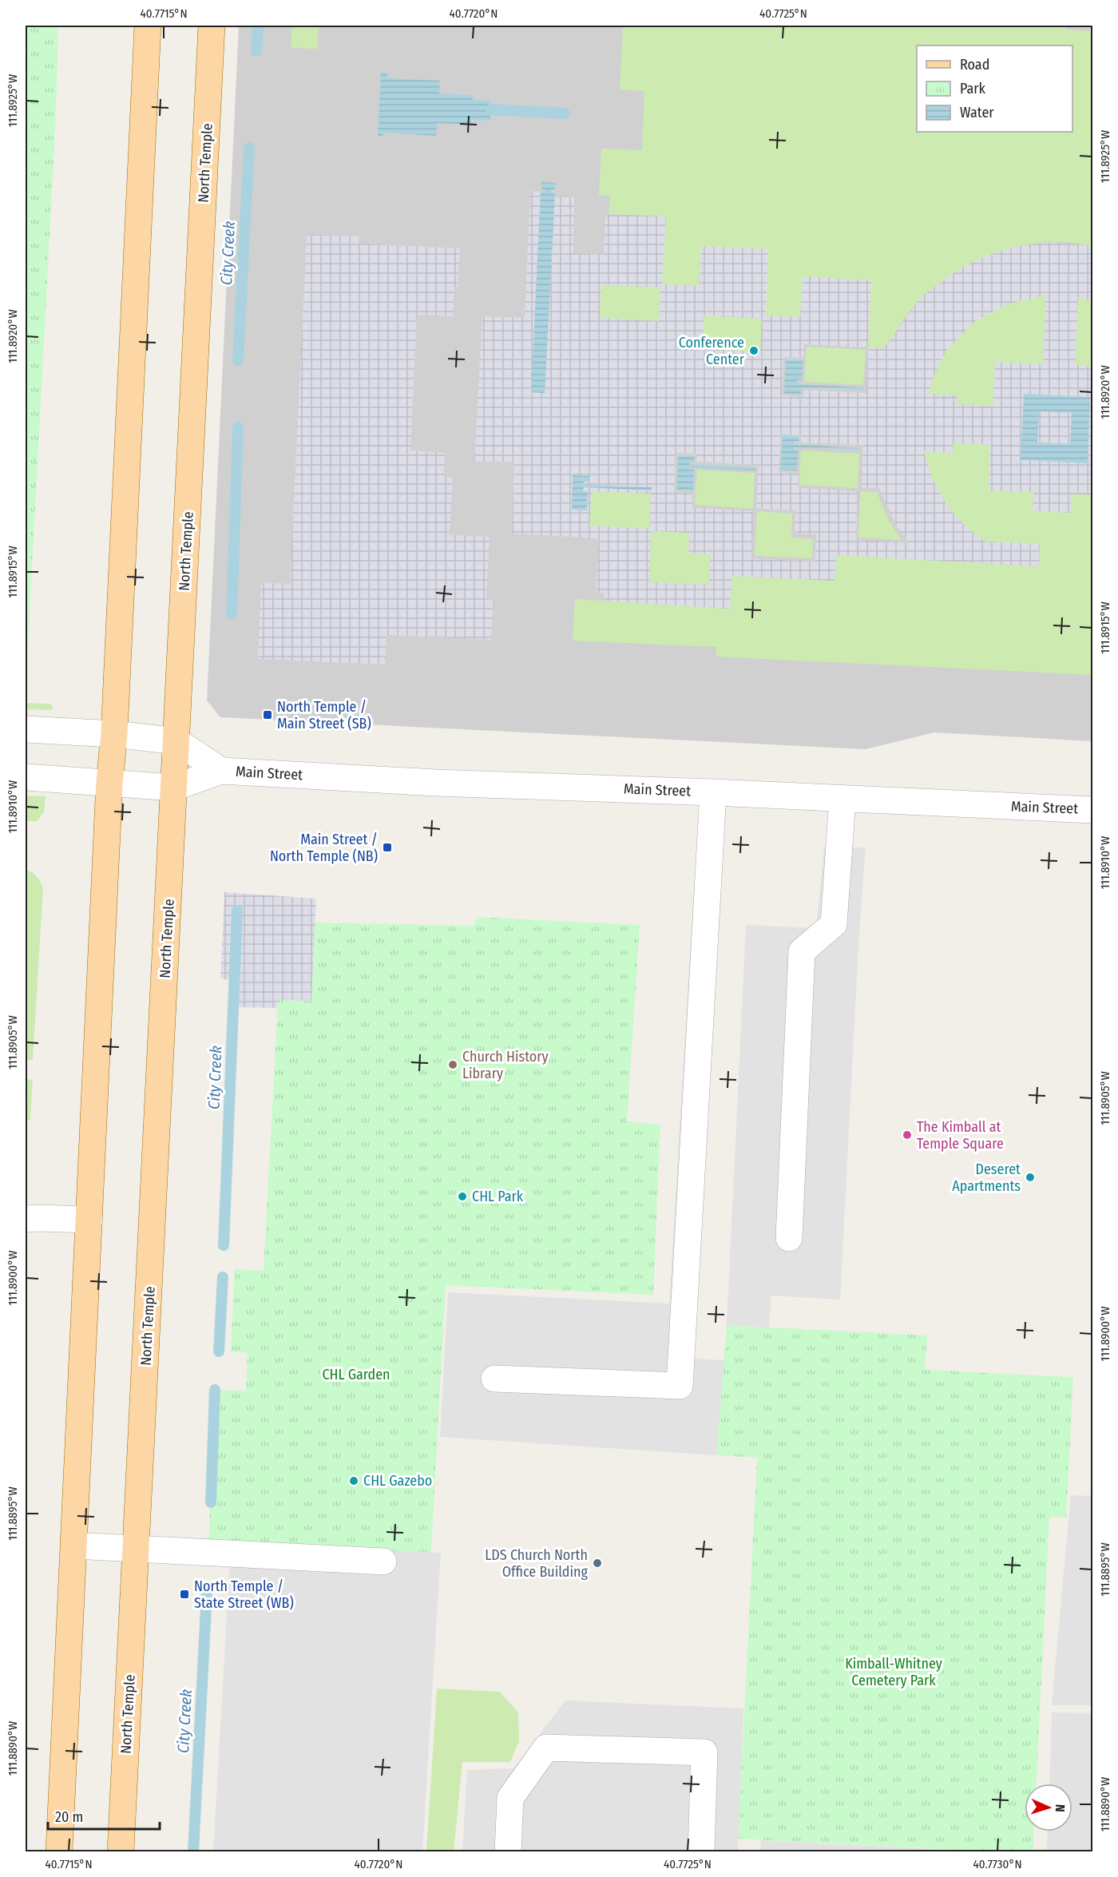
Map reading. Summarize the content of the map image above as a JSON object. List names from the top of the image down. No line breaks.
{"streets":{"main road":["North Temple"],"street":["Main Street"]},"crossings":[["North Temple","Main Street"]],"water":["City Creek"],"parks":["CHL Garden","Kimball-Whitney Cemetery Park"],"places":{"other":["Conference Center","Church History Library","The Kimball at Temple Square","Deseret Apartments","CHL Park","CHL Gazebo","LDS Church North Office Building"],"transit":["North Temple / Main Street (SB)","Main Street / North Temple (NB)","North Temple / State Street (WB)"]},"legend":["Road","Park","Water"],"scale_bar":"20 m","north":"right","coordinates":["40.7715°N","40.7720°N","40.7725°N","111.8925°W","111.8920°W","111.8915°W","111.8910°W","111.8905°W","111.8900°W","111.8895°W","111.8890°W","40.7730°N"]}
